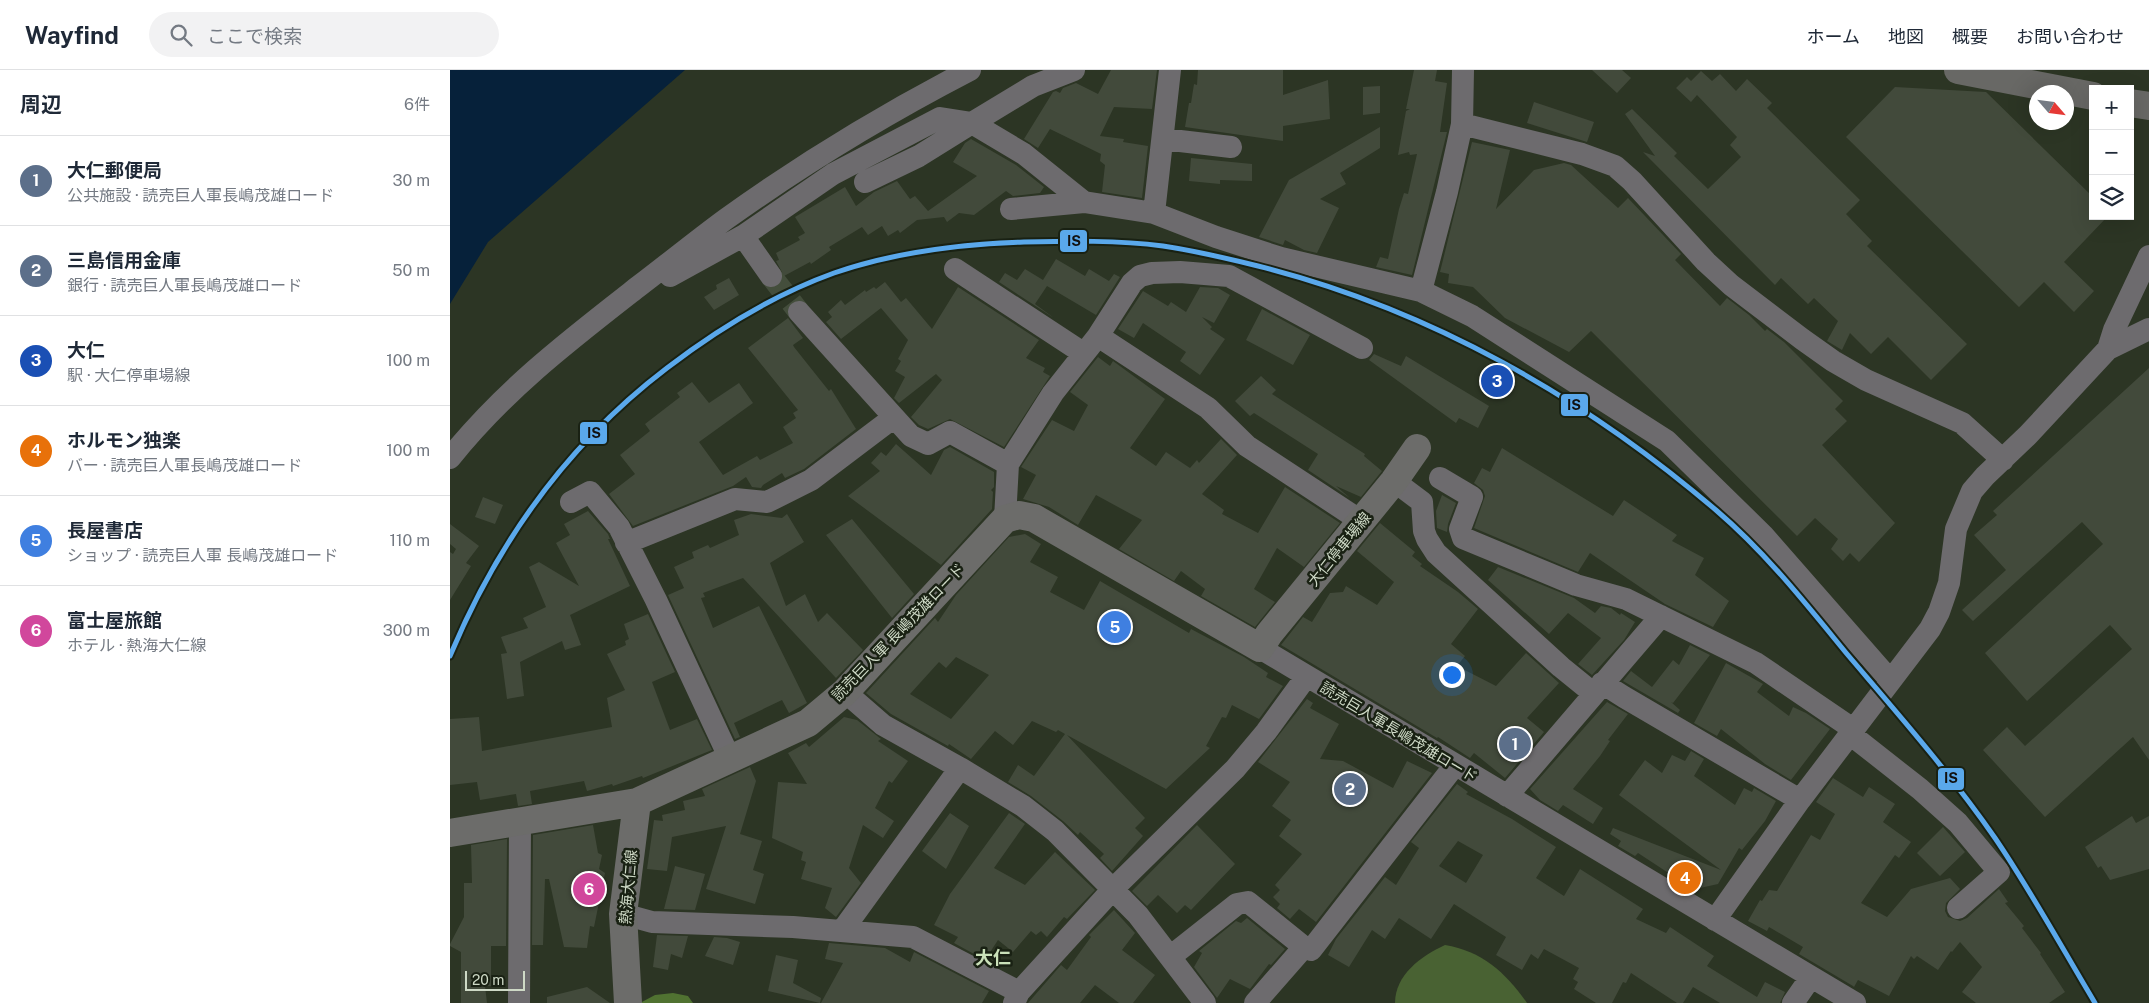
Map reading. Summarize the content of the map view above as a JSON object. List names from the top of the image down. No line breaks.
{"streets":{"main road":["大仁停車場線","読売巨人軍 長嶋茂雄ロード","熱海大仁線"],"street":["読売巨人軍長嶋茂雄ロード"]},"crossings":[["読売巨人軍 長嶋茂雄ロード","熱海大仁線"]],"districts":["大仁"],"lines":["transit line IS"],"scale_bar":"20 m","north":"bottom right","page":{"header":"Wayfind","search":"ここで検索","nav":["ホーム","地図","概要","お問い合わせ"],"heading":["周辺","6件"],"map_buttons":["+","−"],"list":[{"mark":"1","name":"大仁郵便局","note":"公共施設 · 読売巨人軍長嶋茂雄ロード","value":"30 m"},{"mark":"2","name":"三島信用金庫","note":"銀行 · 読売巨人軍長嶋茂雄ロード","value":"50 m"},{"mark":"3","name":"大仁","note":"駅 · 大仁停車場線","value":"100 m"},{"mark":"4","name":"ホルモン独楽","note":"バー · 読売巨人軍長嶋茂雄ロード","value":"100 m"},{"mark":"5","name":"長屋書店","note":"ショップ · 読売巨人軍 長嶋茂雄ロード","value":"110 m"},{"mark":"6","name":"富士屋旅館","note":"ホテル · 熱海大仁線","value":"300 m"}],"pins":["3","5","1","2","4","6"],"scale":"20 m"}}
